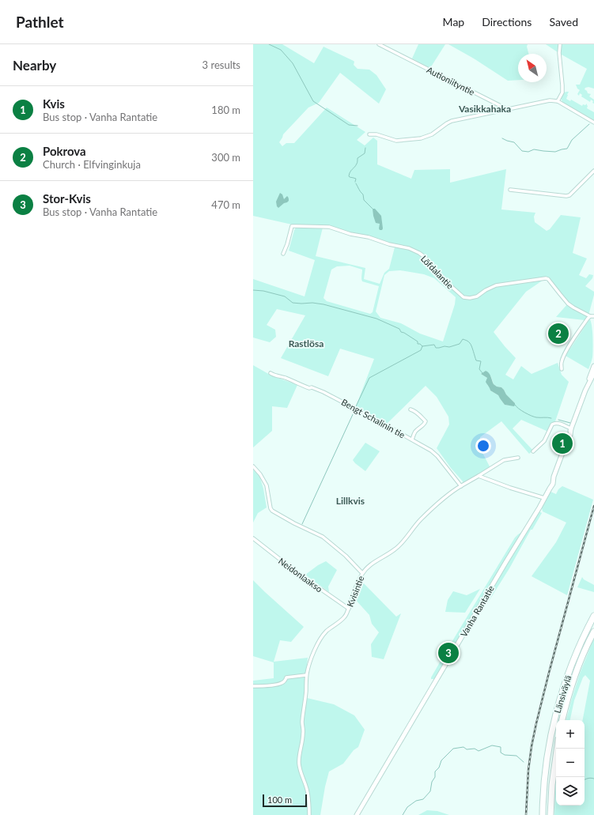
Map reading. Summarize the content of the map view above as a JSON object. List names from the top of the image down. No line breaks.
{"streets":{"highway":["Länsiväylä"],"main road":["Vanha Rantatie"],"street":["Autioniityntie","Löfdalantie","Bengt Schalinin tie","Neidonlaakso","Kvisintie"]},"crossings":[["Bengt Schalinin tie","Kvisintie"],["Neidonlaakso","Kvisintie"]],"districts":["Vasikkahaka","Rastlösa","Lillkvis"],"scale_bar":"100 m","north":"top left","page":{"header":"Pathlet","nav":["Map","Directions","Saved"],"heading":["Nearby","3 results"],"list":[{"mark":"1","name":"Kvis","note":"Bus stop · Vanha Rantatie","value":"180 m"},{"mark":"2","name":"Pokrova","note":"Church · Elfvinginkuja","value":"300 m"},{"mark":"3","name":"Stor-Kvis","note":"Bus stop · Vanha Rantatie","value":"470 m"}],"pins":["2","1","3"],"map_buttons":["+","−"],"scale":"100 m"}}
